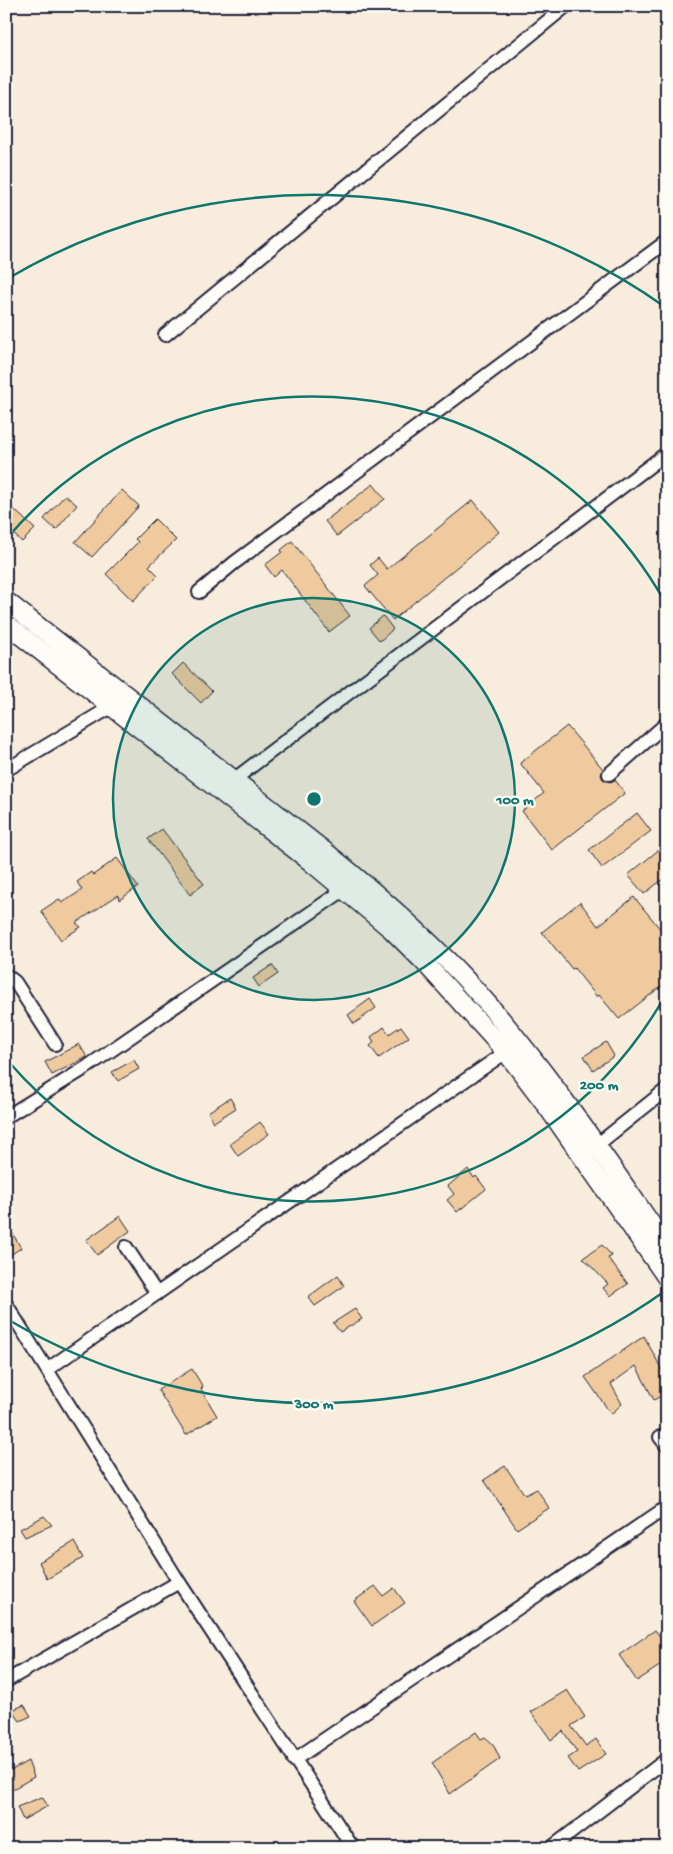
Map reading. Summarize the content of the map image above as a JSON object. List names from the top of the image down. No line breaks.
{"rings":["100 m","200 m","300 m"]}
